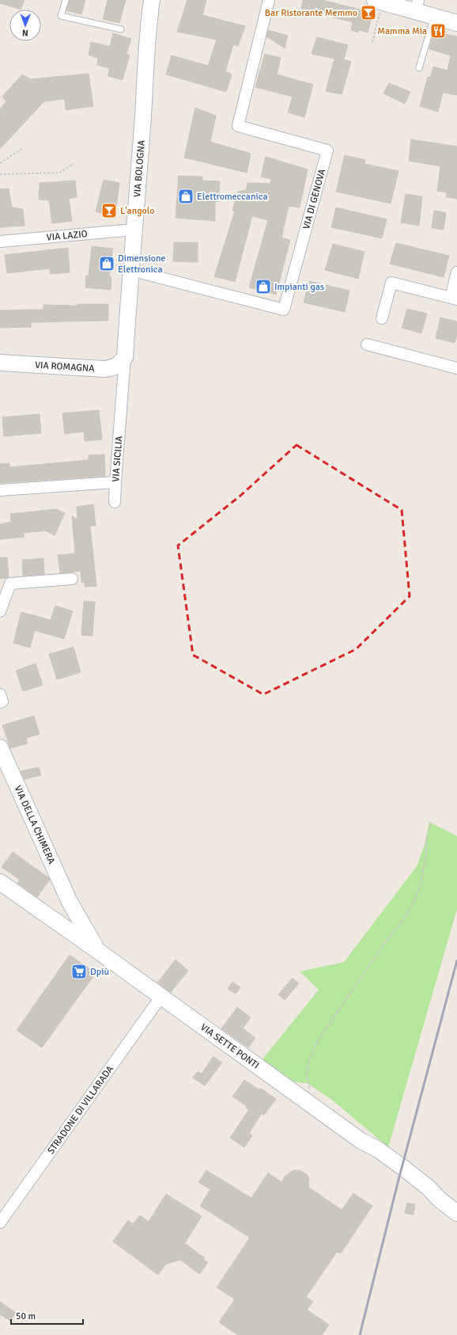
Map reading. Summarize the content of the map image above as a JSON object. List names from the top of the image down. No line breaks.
{"streets":{"main road":["VIA BOLOGNA","VIA ROMAGNA","VIA DELLA CHIMERA","VIA SETTE PONTI"],"street":["VIA DI GENOVA","VIA LAZIO","VIA SICILIA","STRADONE DI VILLARADA"]},"crossings":[["VIA BOLOGNA","VIA DI GENOVA"],["VIA BOLOGNA","VIA LAZIO"],["VIA BOLOGNA","VIA ROMAGNA"],["VIA BOLOGNA","VIA SICILIA"],["VIA ROMAGNA","VIA SICILIA"],["VIA DELLA CHIMERA","VIA SETTE PONTI"],["VIA SETTE PONTI","STRADONE DI VILLARADA"]],"places":{"bar":["Bar Ristorante Memmo","L'angolo"],"restaurant":["Mamma Mia"],"shop":["Elettromeccanica","Dimensione Elettronica","Impianti gas"],"supermarket":["Dpiù"]},"scale_bar":"50 m","north":"bottom"}
